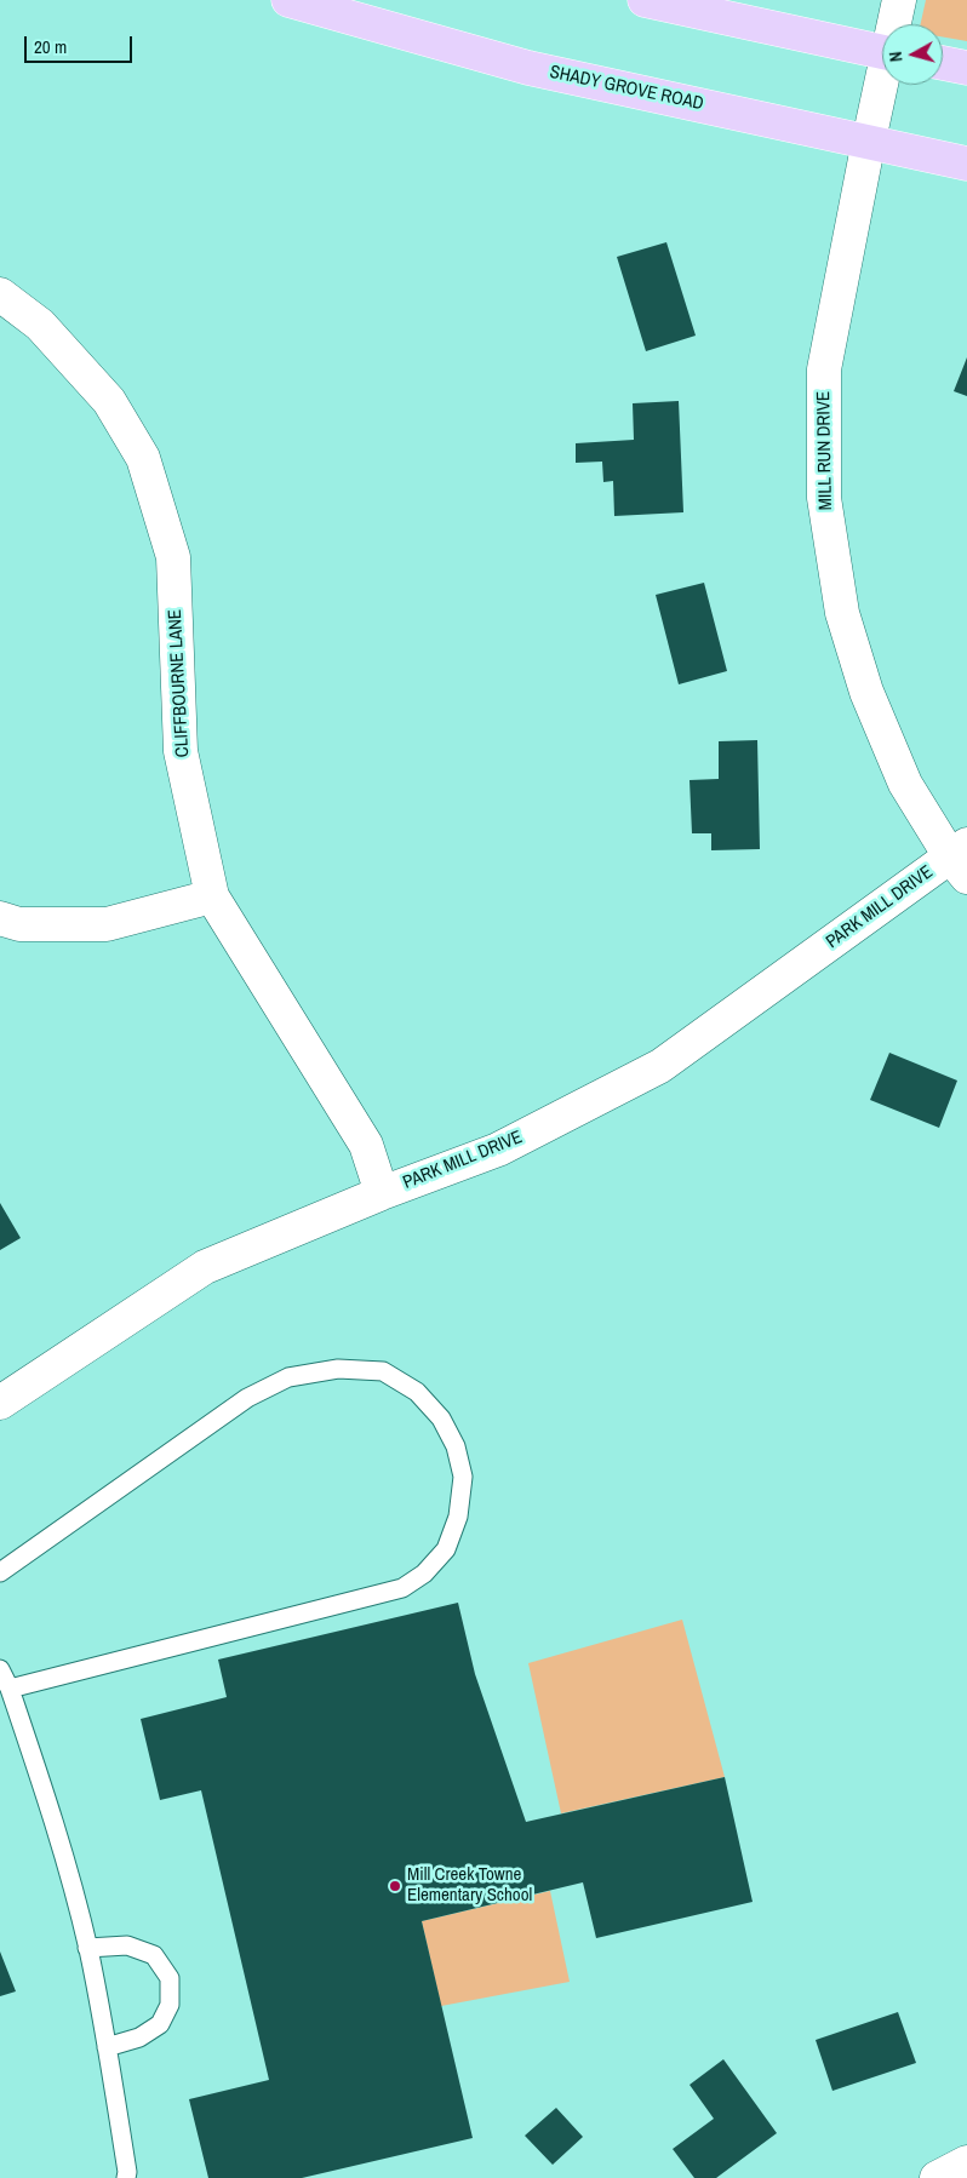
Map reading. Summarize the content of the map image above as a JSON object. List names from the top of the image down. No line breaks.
{"streets":{"main road":["SHADY GROVE ROAD"],"street":["MILL RUN DRIVE","CLIFFBOURNE LANE","PARK MILL DRIVE"]},"crossings":[["SHADY GROVE ROAD","MILL RUN DRIVE"],["MILL RUN DRIVE","PARK MILL DRIVE"],["CLIFFBOURNE LANE","PARK MILL DRIVE"]],"places":["Mill Creek Towne Elementary School"],"scale_bar":"20 m","north":"left"}
